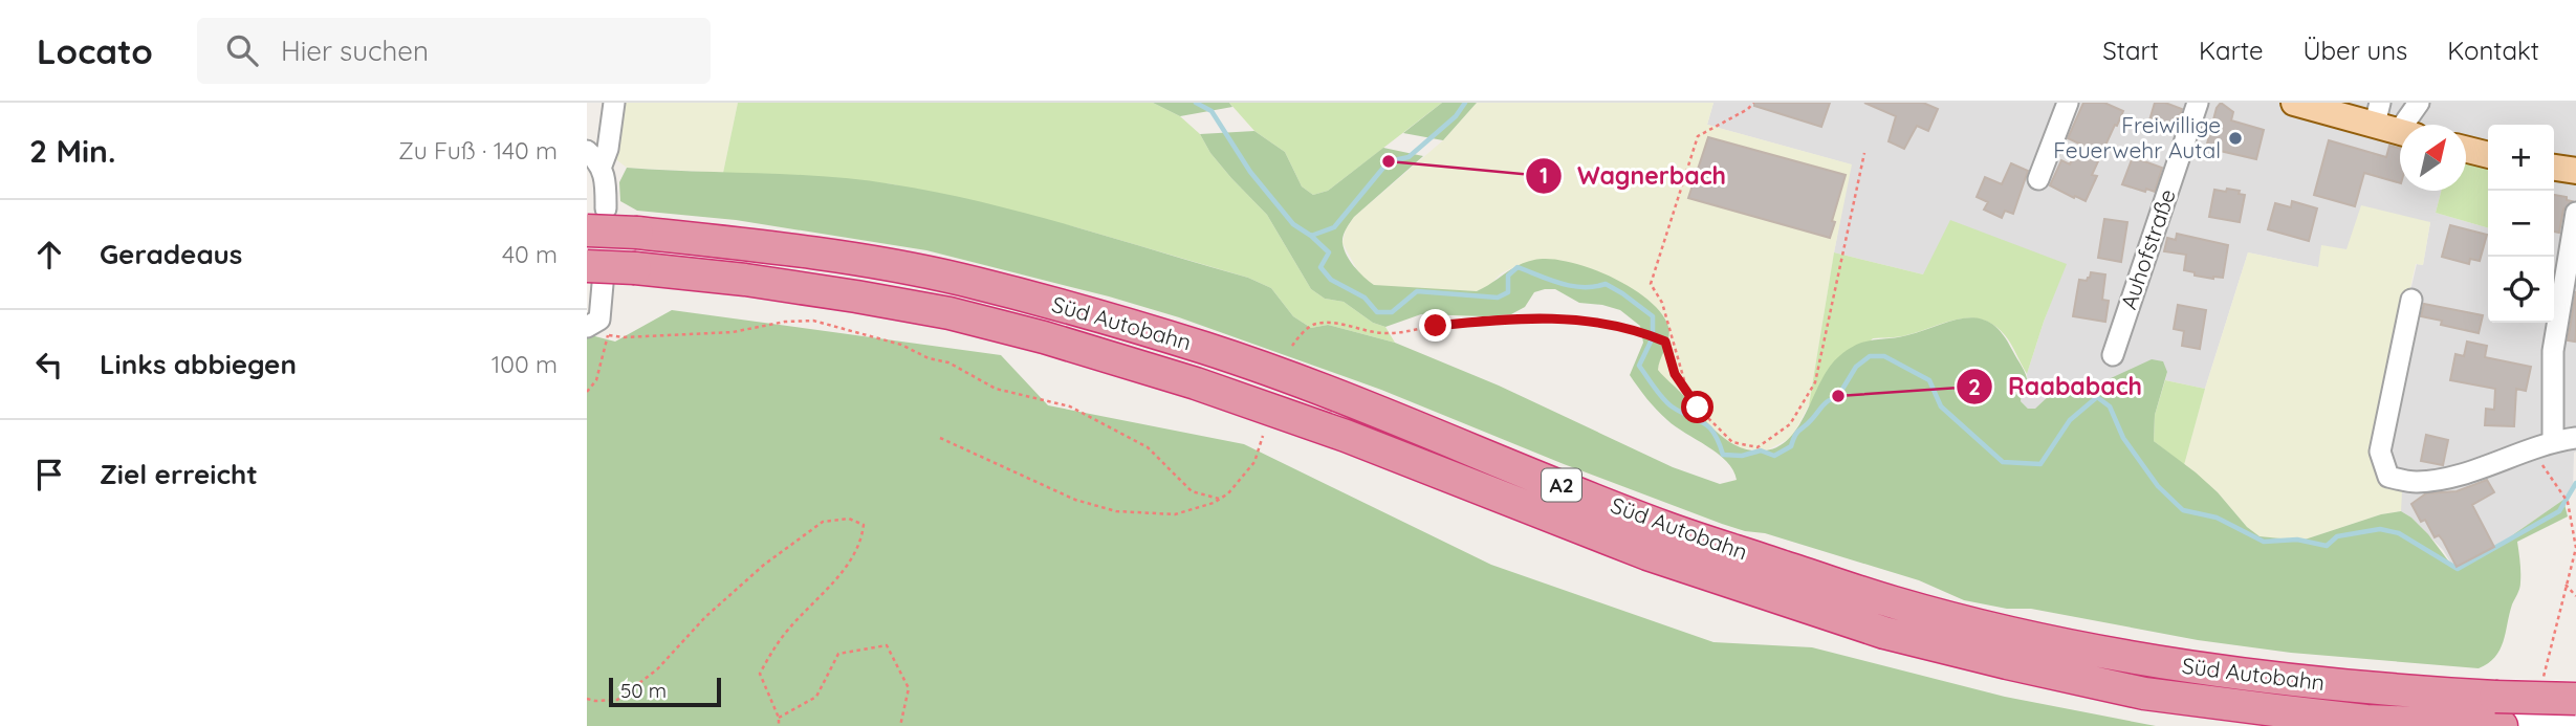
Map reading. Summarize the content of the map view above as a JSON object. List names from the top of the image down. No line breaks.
{"streets":{"highway":["Süd Autobahn","A2"],"street":["Auhofstraße"]},"places":["Freiwillige Feuerwehr Autal","Wagnerbach","Raababach"],"scale_bar":"50 m","north":"top right","page":{"header":"Locato","search":"Hier suchen","nav":["Start","Karte","Über uns","Kontakt"],"heading":["2 Min.","Zu Fuß · 140 m"],"map_buttons":["+","−"],"list":[["Geradeaus","40 m"],["Links abbiegen","100 m"],"Ziel erreicht"],"scale":"50 m"}}
